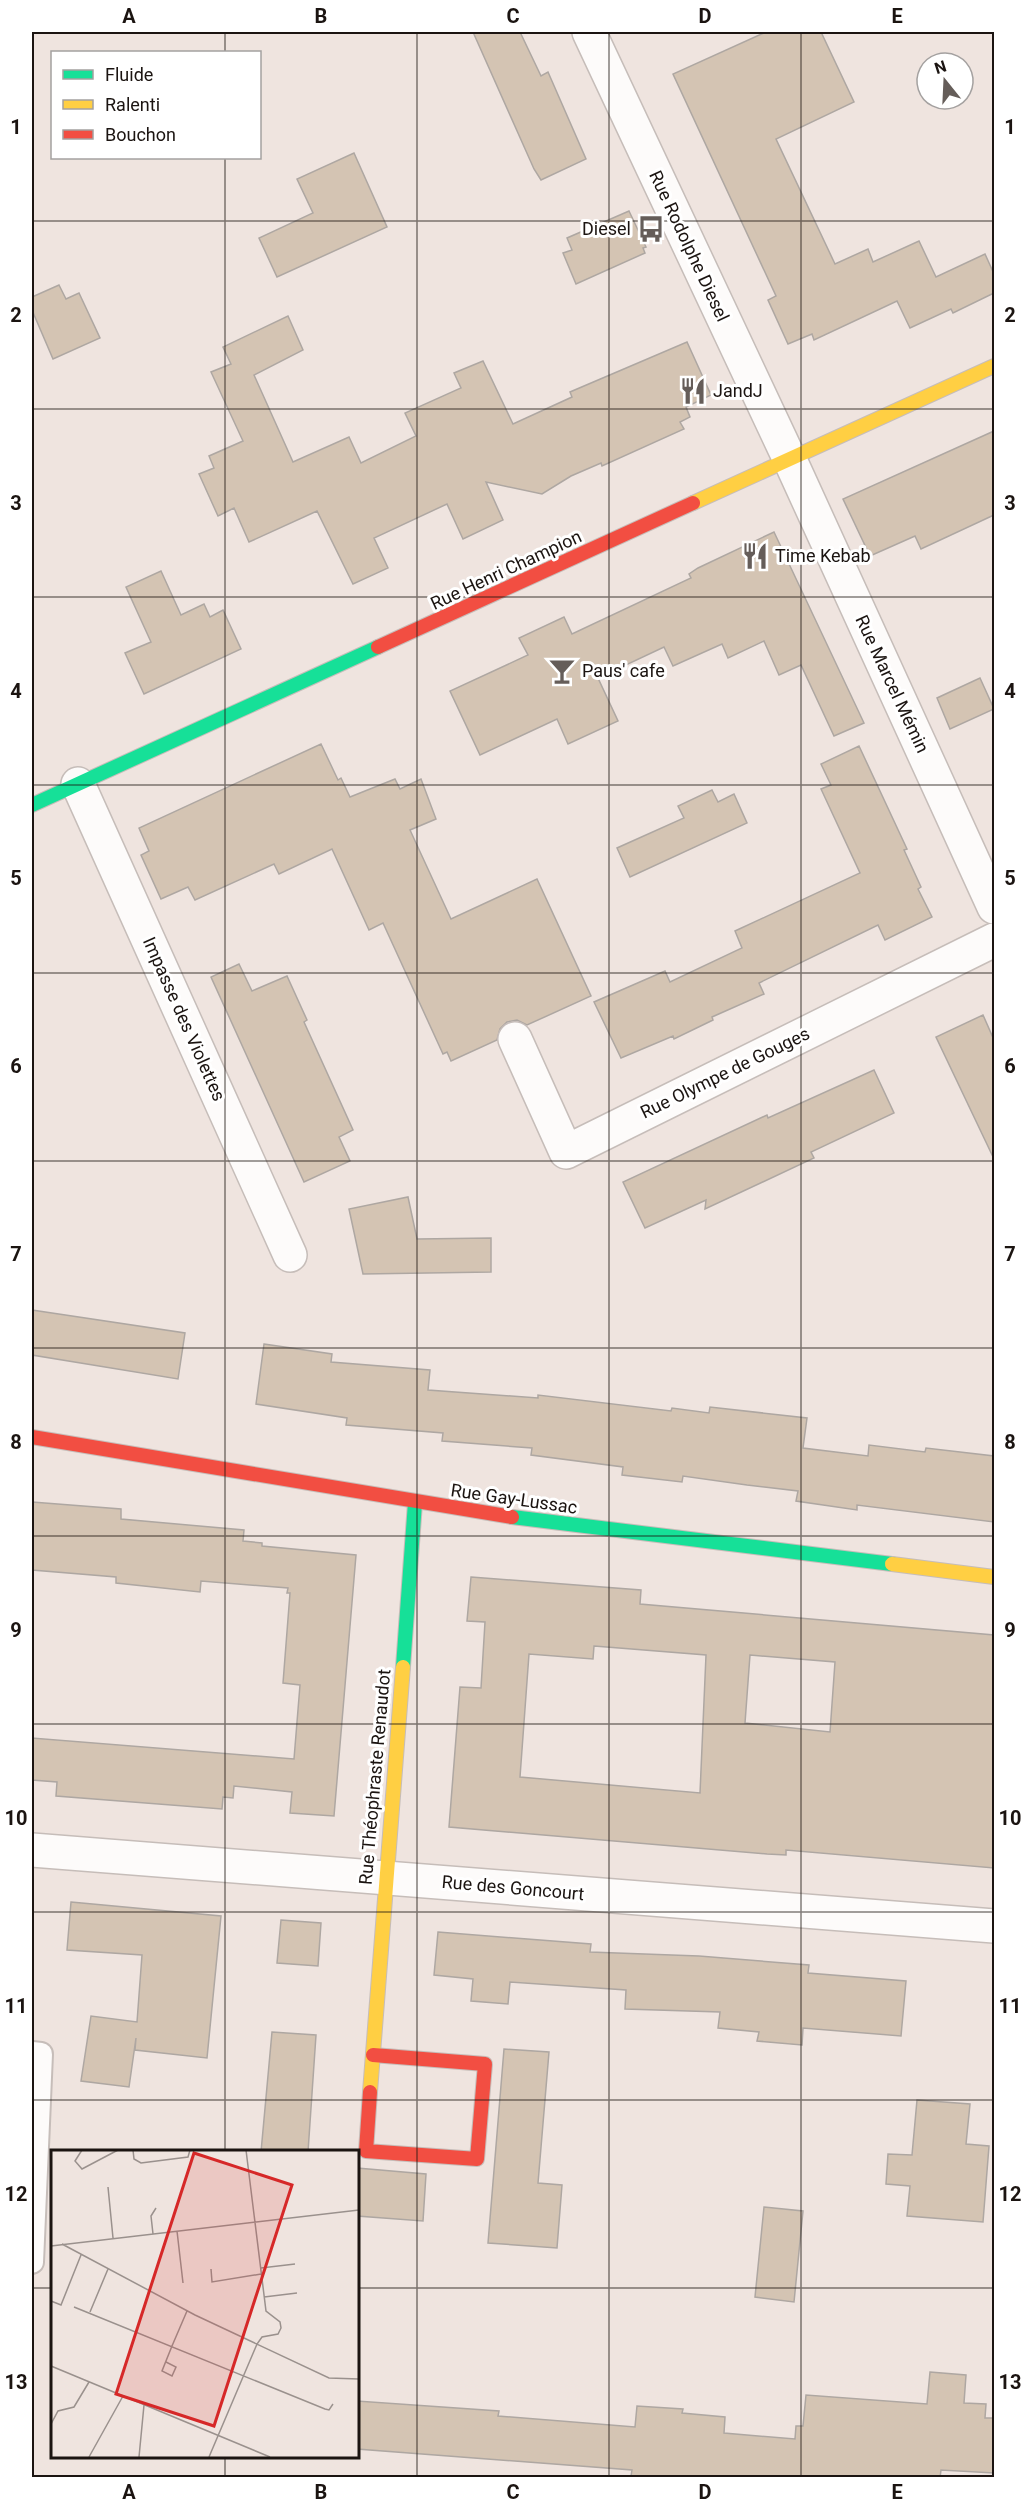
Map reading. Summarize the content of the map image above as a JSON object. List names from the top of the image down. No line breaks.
{"streets":{"street":["Rue Rodolphe Diesel","Rue Henri Champion","Rue Marcel Mémin","Impasse des Violettes","Rue Olympe de Gouges","Rue Gay-Lussac","Rue Théophraste Renaudot","Rue des Goncourt"]},"crossings":[["Rue Rodolphe Diesel","Rue Henri Champion"],["Rue Rodolphe Diesel","Rue Marcel Mémin"],["Rue Henri Champion","Rue Marcel Mémin"],["Rue Henri Champion","Impasse des Violettes"],["Rue Gay-Lussac","Rue Théophraste Renaudot"],["Rue Théophraste Renaudot","Rue des Goncourt"]],"places":{"bus stop":["Diesel"],"restaurant":["JandJ","Time Kebab"],"bar":["Paus' cafe"]},"legend":["Fluide","Ralenti","Bouchon"],"north":"top","grid":{"columns":["A","B","C","D","E"],"rows":["1","2","3","4","5","6","7","8","9","10","11","12","13"]}}
